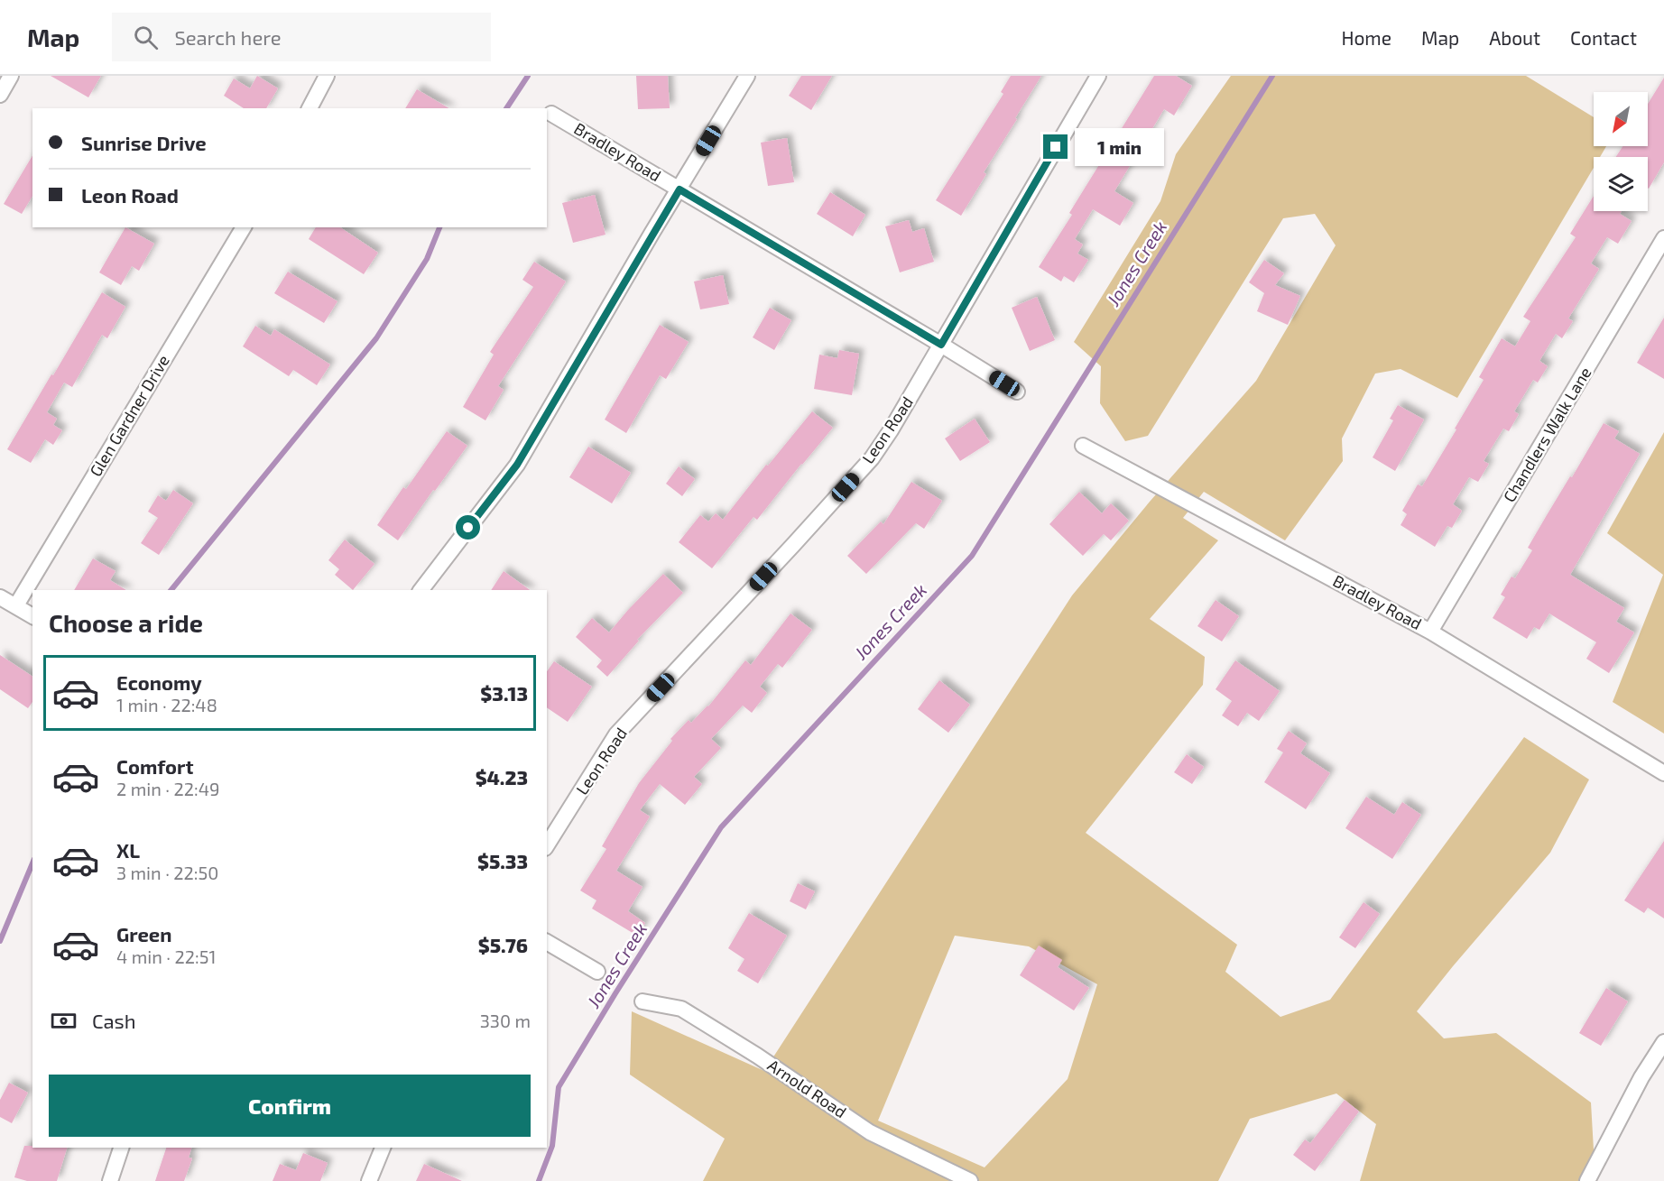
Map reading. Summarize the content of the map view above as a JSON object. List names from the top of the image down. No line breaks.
{"streets":{"street":["Bradley Road","Glen Gardner Drive","Leon Road","Chandlers Walk Lane","Arnold Road"]},"crossings":[["Bradley Road","Leon Road"],["Bradley Road","Chandlers Walk Lane"]],"water":["Jones Creek"],"north":"bottom left","page":{"header":"Map","search":"Search here","nav":["Home","Map","About","Contact"],"banner":["Sunrise Drive","Leon Road"],"bubble":"1 min","heading":"Choose a ride","list":[{"name":"Economy","note":"1 min · 22:48","value":"$3.13"},{"name":"Comfort","note":"2 min · 22:49","value":"$4.23"},{"name":"XL","note":"3 min · 22:50","value":"$5.33"},{"name":"Green","note":"4 min · 22:51","value":"$5.76"}],"pay":["Cash","330 m"],"buttons":"Confirm"}}
